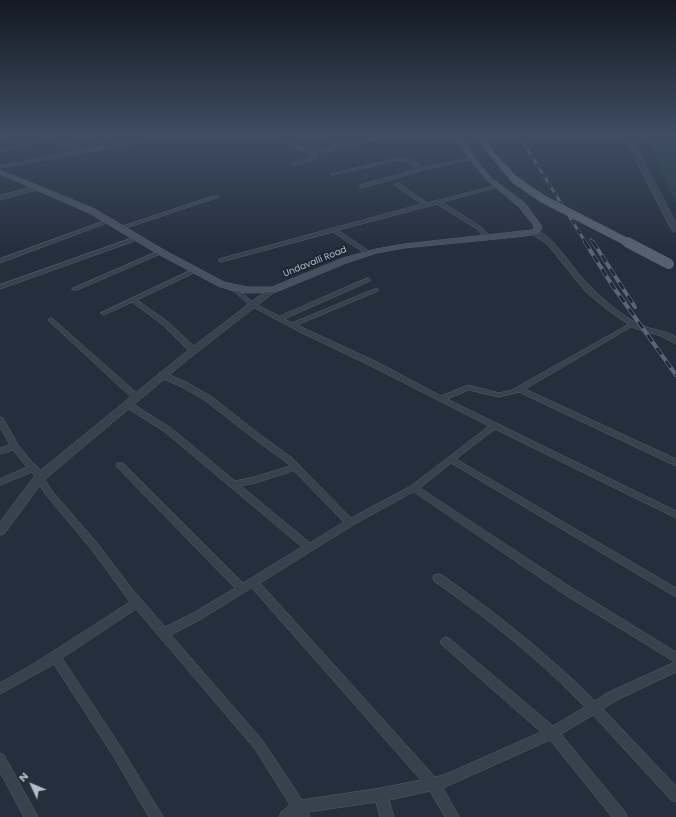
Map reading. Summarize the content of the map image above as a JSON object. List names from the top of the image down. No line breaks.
{"streets":{"main road":["Undavalli Road"]},"north":"top left"}
